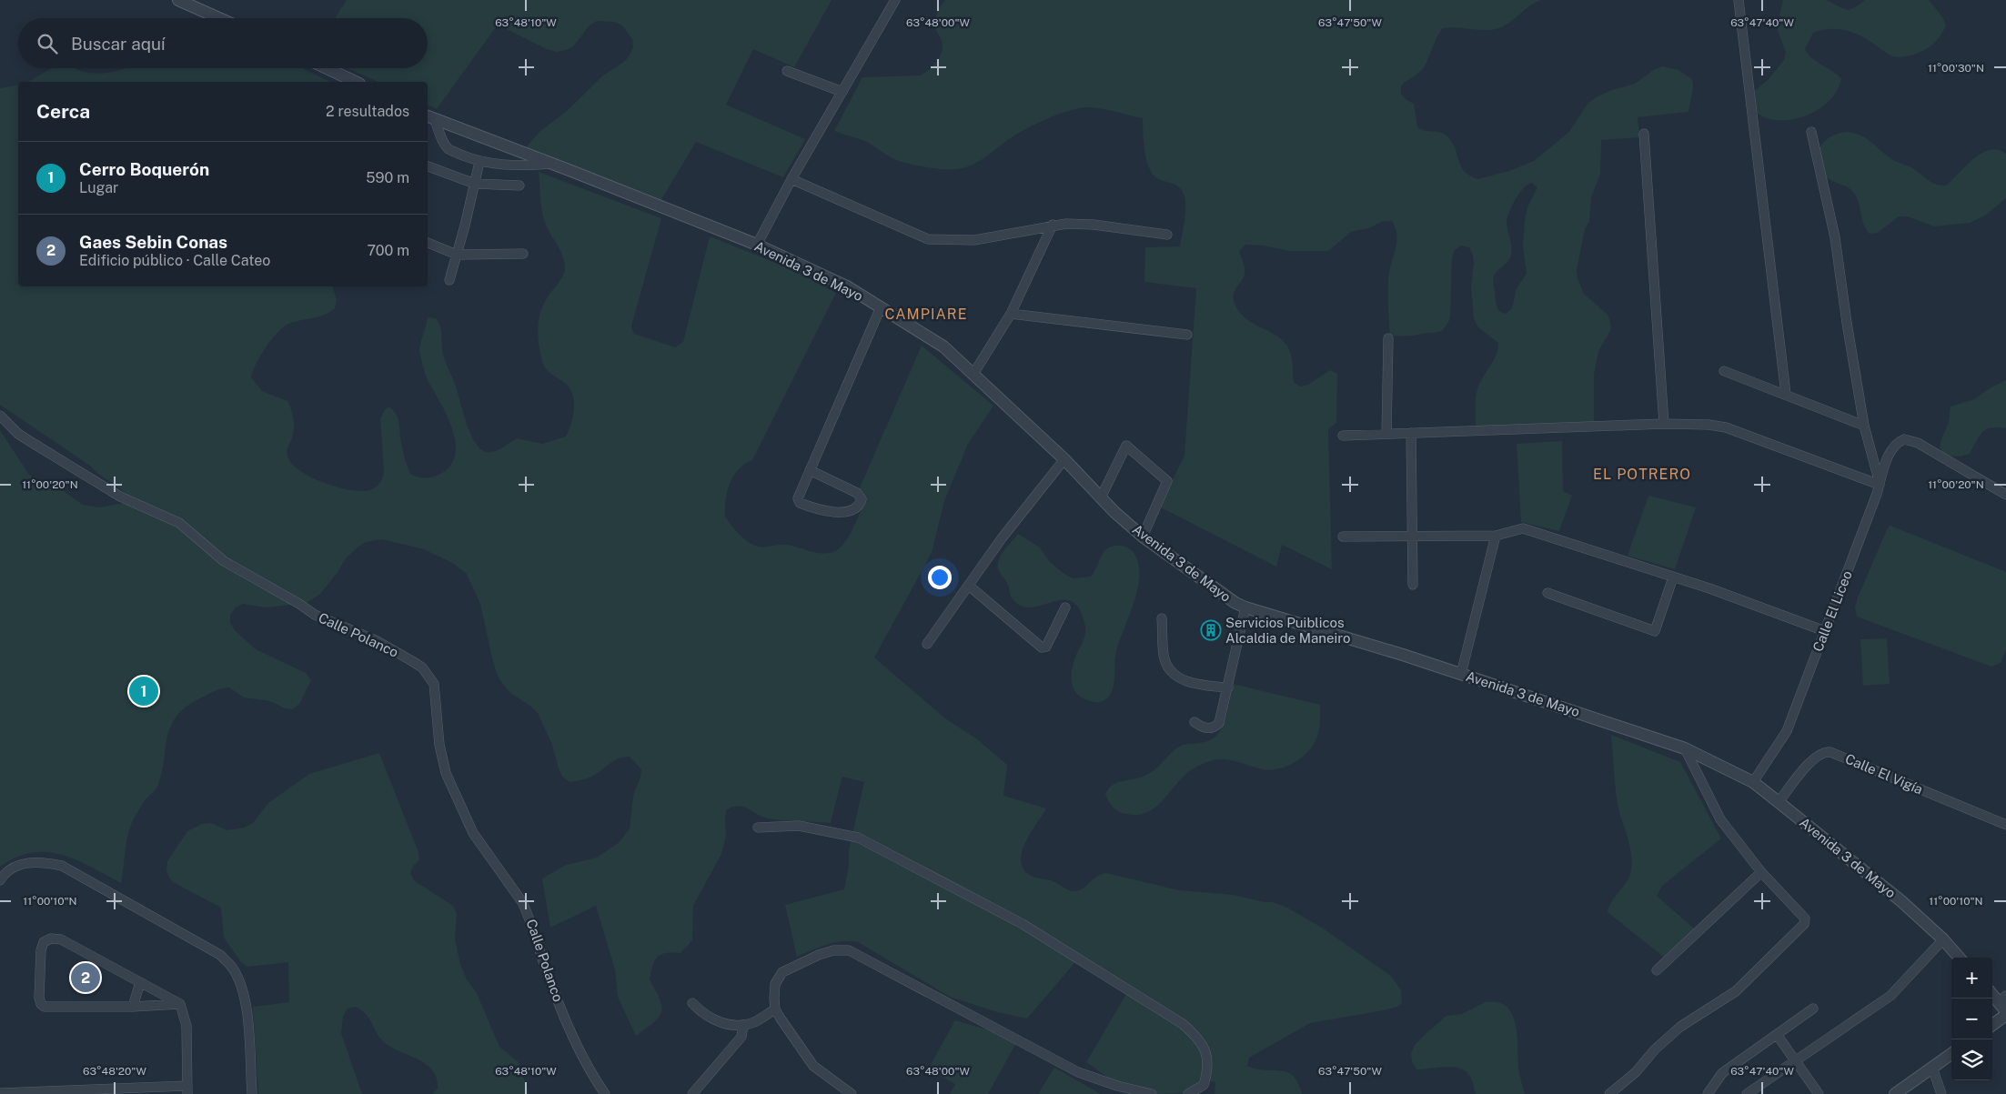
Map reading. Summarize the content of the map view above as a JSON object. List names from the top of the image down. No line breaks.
{"streets":{"street":["Avenida 3 de Mayo","Calle El Liceo","Calle Polanco","Calle El Vigía"]},"crossings":[["Avenida 3 de Mayo","Calle El Liceo"],["Avenida 3 de Mayo","Calle El Vigía"]],"districts":["CAMPIARE","EL POTRERO"],"places":{"building":["Servicios Puiblicos Alcaldia de Maneiro"]},"page":{"search":"Buscar aquí","heading":["Cerca","2 resultados"],"list":[{"mark":"1","name":"Cerro Boquerón","note":"Lugar","value":"590 m"},{"mark":"2","name":"Gaes Sebin Conas","note":"Edificio público · Calle Cateo","value":"700 m"}],"pins":["1","2"],"map_buttons":["+","−"]},"coordinates":["63°48'10\"W","63°48'00\"W","63°47'50\"W","63°47'40\"W","11°00'30\"N","11°00'20\"N","11°00'10\"N","63°48'20\"W"]}
